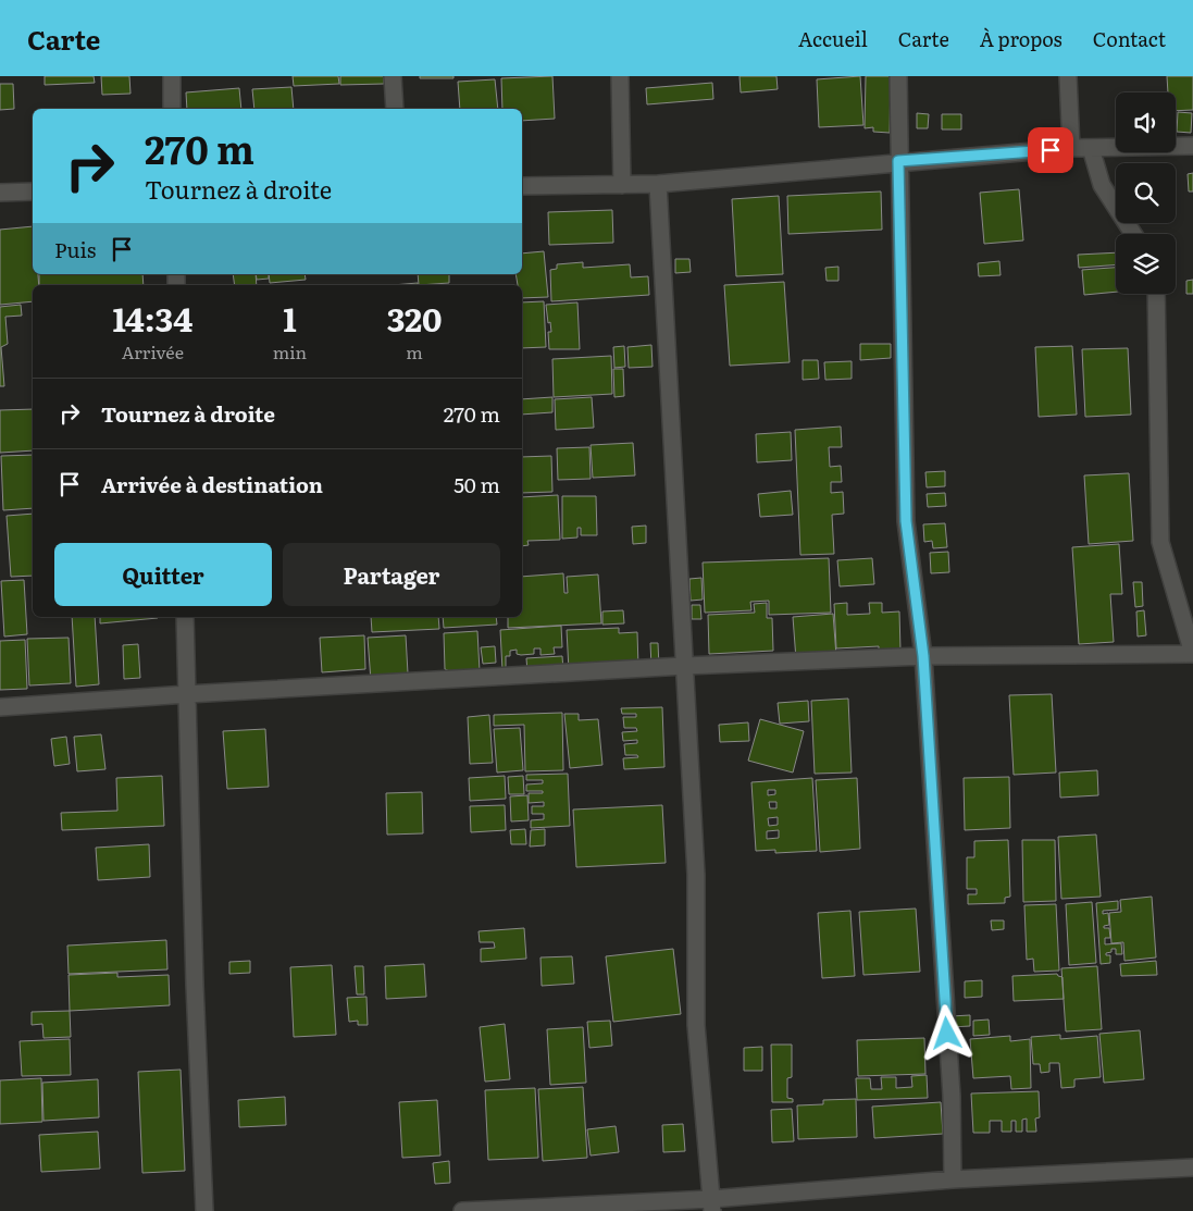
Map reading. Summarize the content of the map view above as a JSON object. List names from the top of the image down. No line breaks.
{"page":{"header":"Carte","nav":["Accueil","Carte","À propos","Contact"],"turn":["270 m","Tournez à droite"],"then":"Puis","eta":["14:34","Arrivée","1","min","320","m"],"list":[{"name":"Tournez à droite","value":"270 m"},{"name":"Arrivée à destination","value":"50 m"}],"buttons":["Quitter","Partager"]}}
